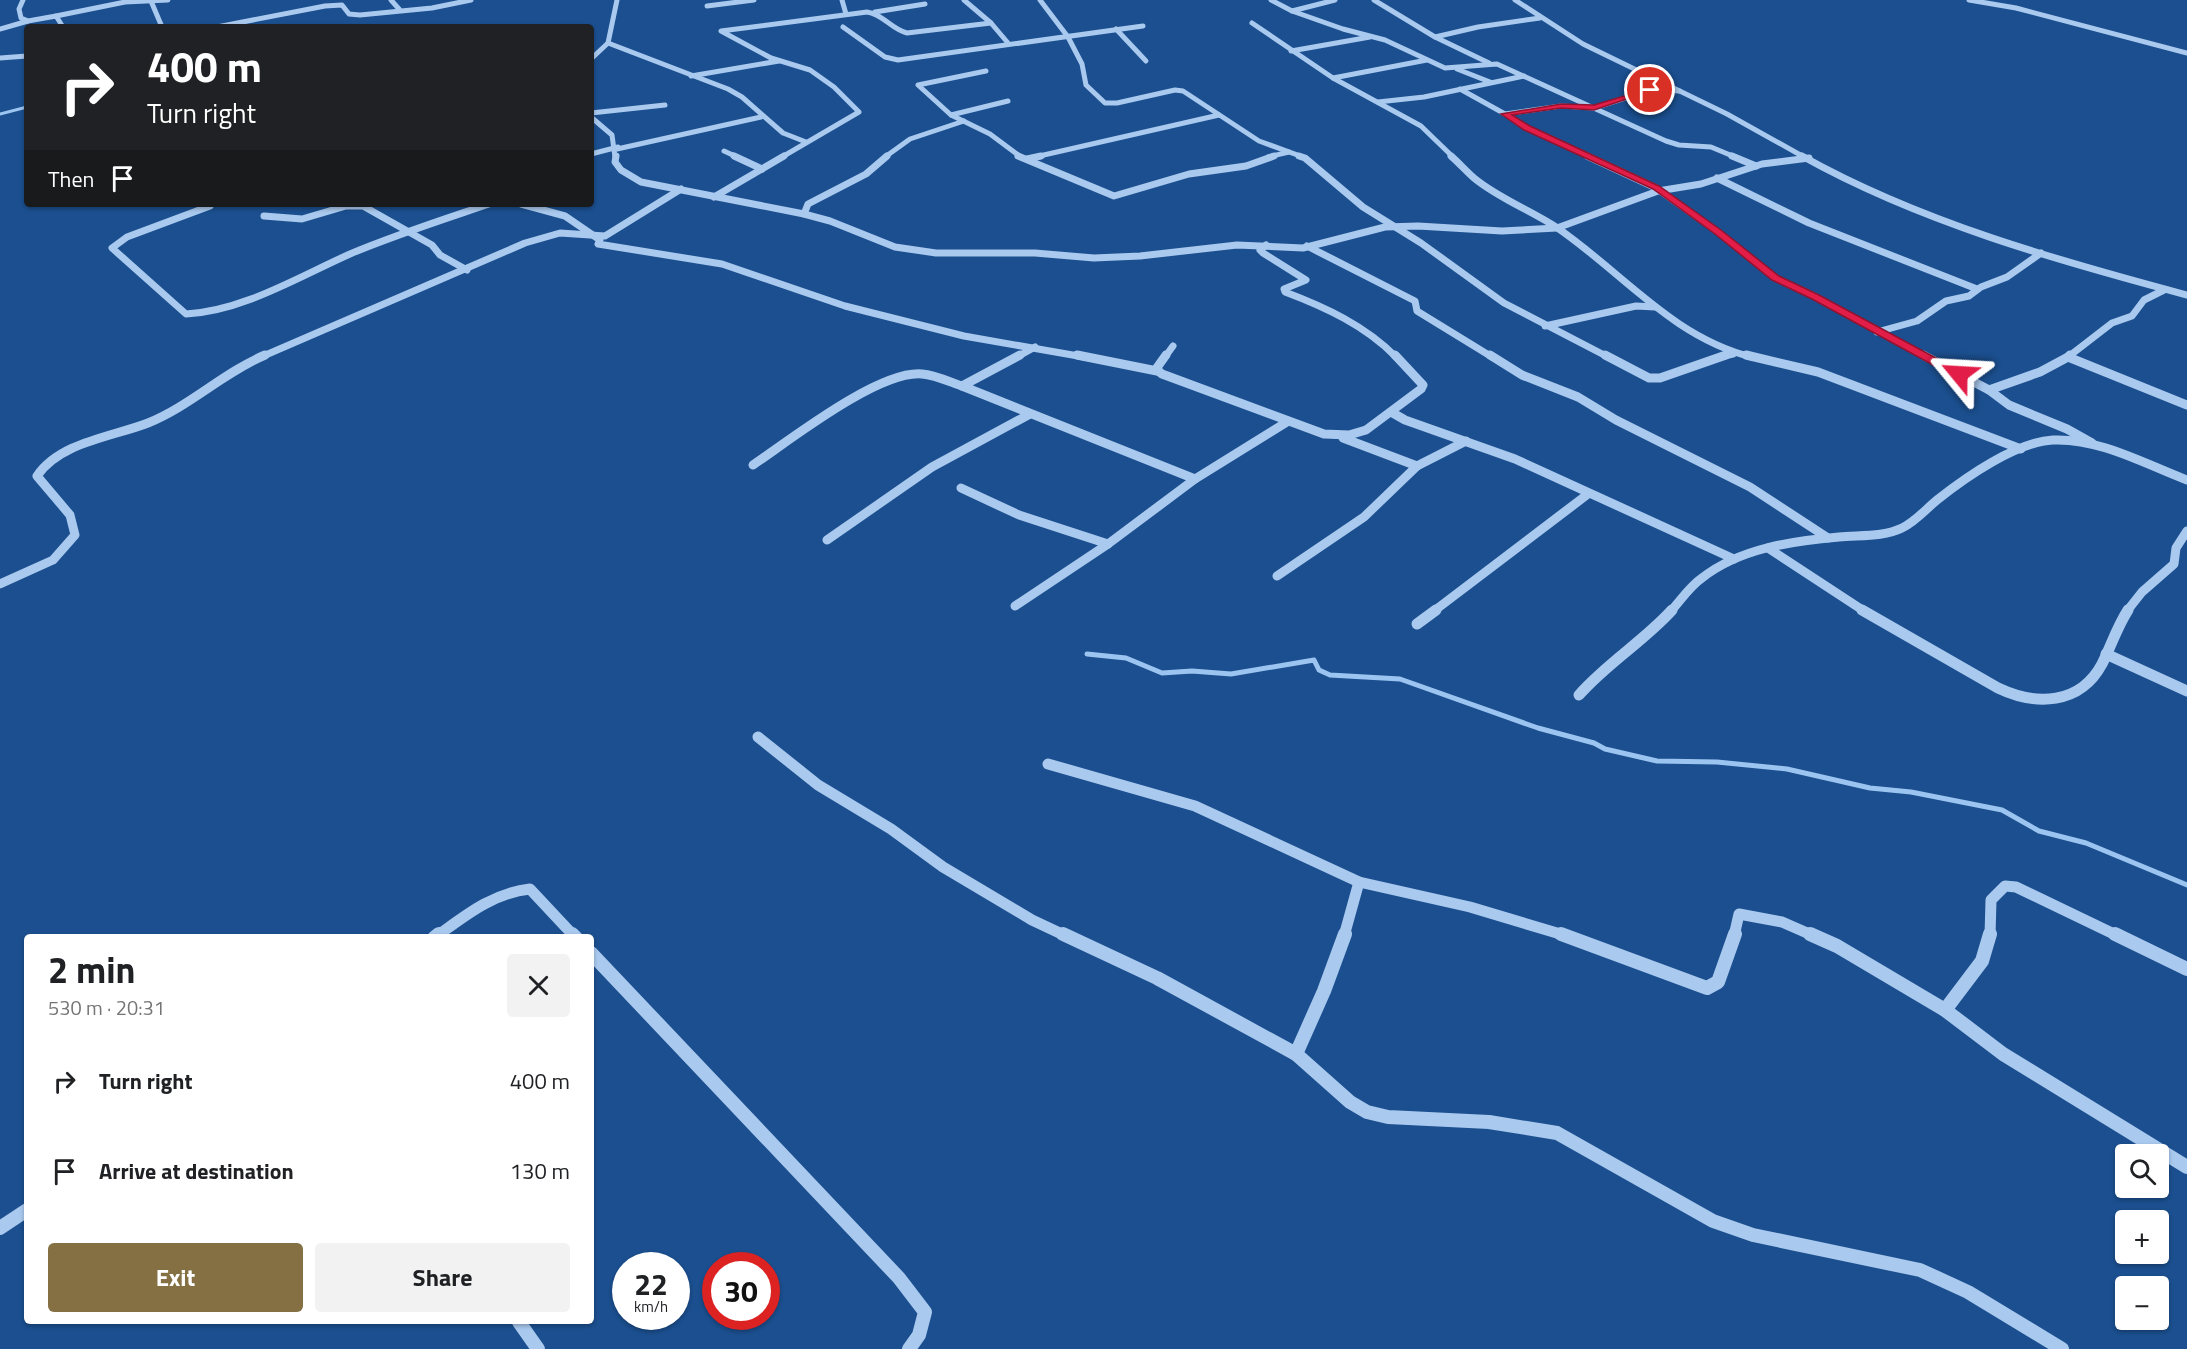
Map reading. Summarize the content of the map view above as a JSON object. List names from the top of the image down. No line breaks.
{"page":{"turn":["400 m","Turn right"],"then":"Then","heading":["2 min","530 m · 20:31"],"list":[{"name":"Turn right","value":"400 m"},{"name":"Arrive at destination","value":"130 m"}],"map_buttons":["+","−"],"buttons":["Exit","Share"],"speed":"22 km/h","limit":"30"}}
